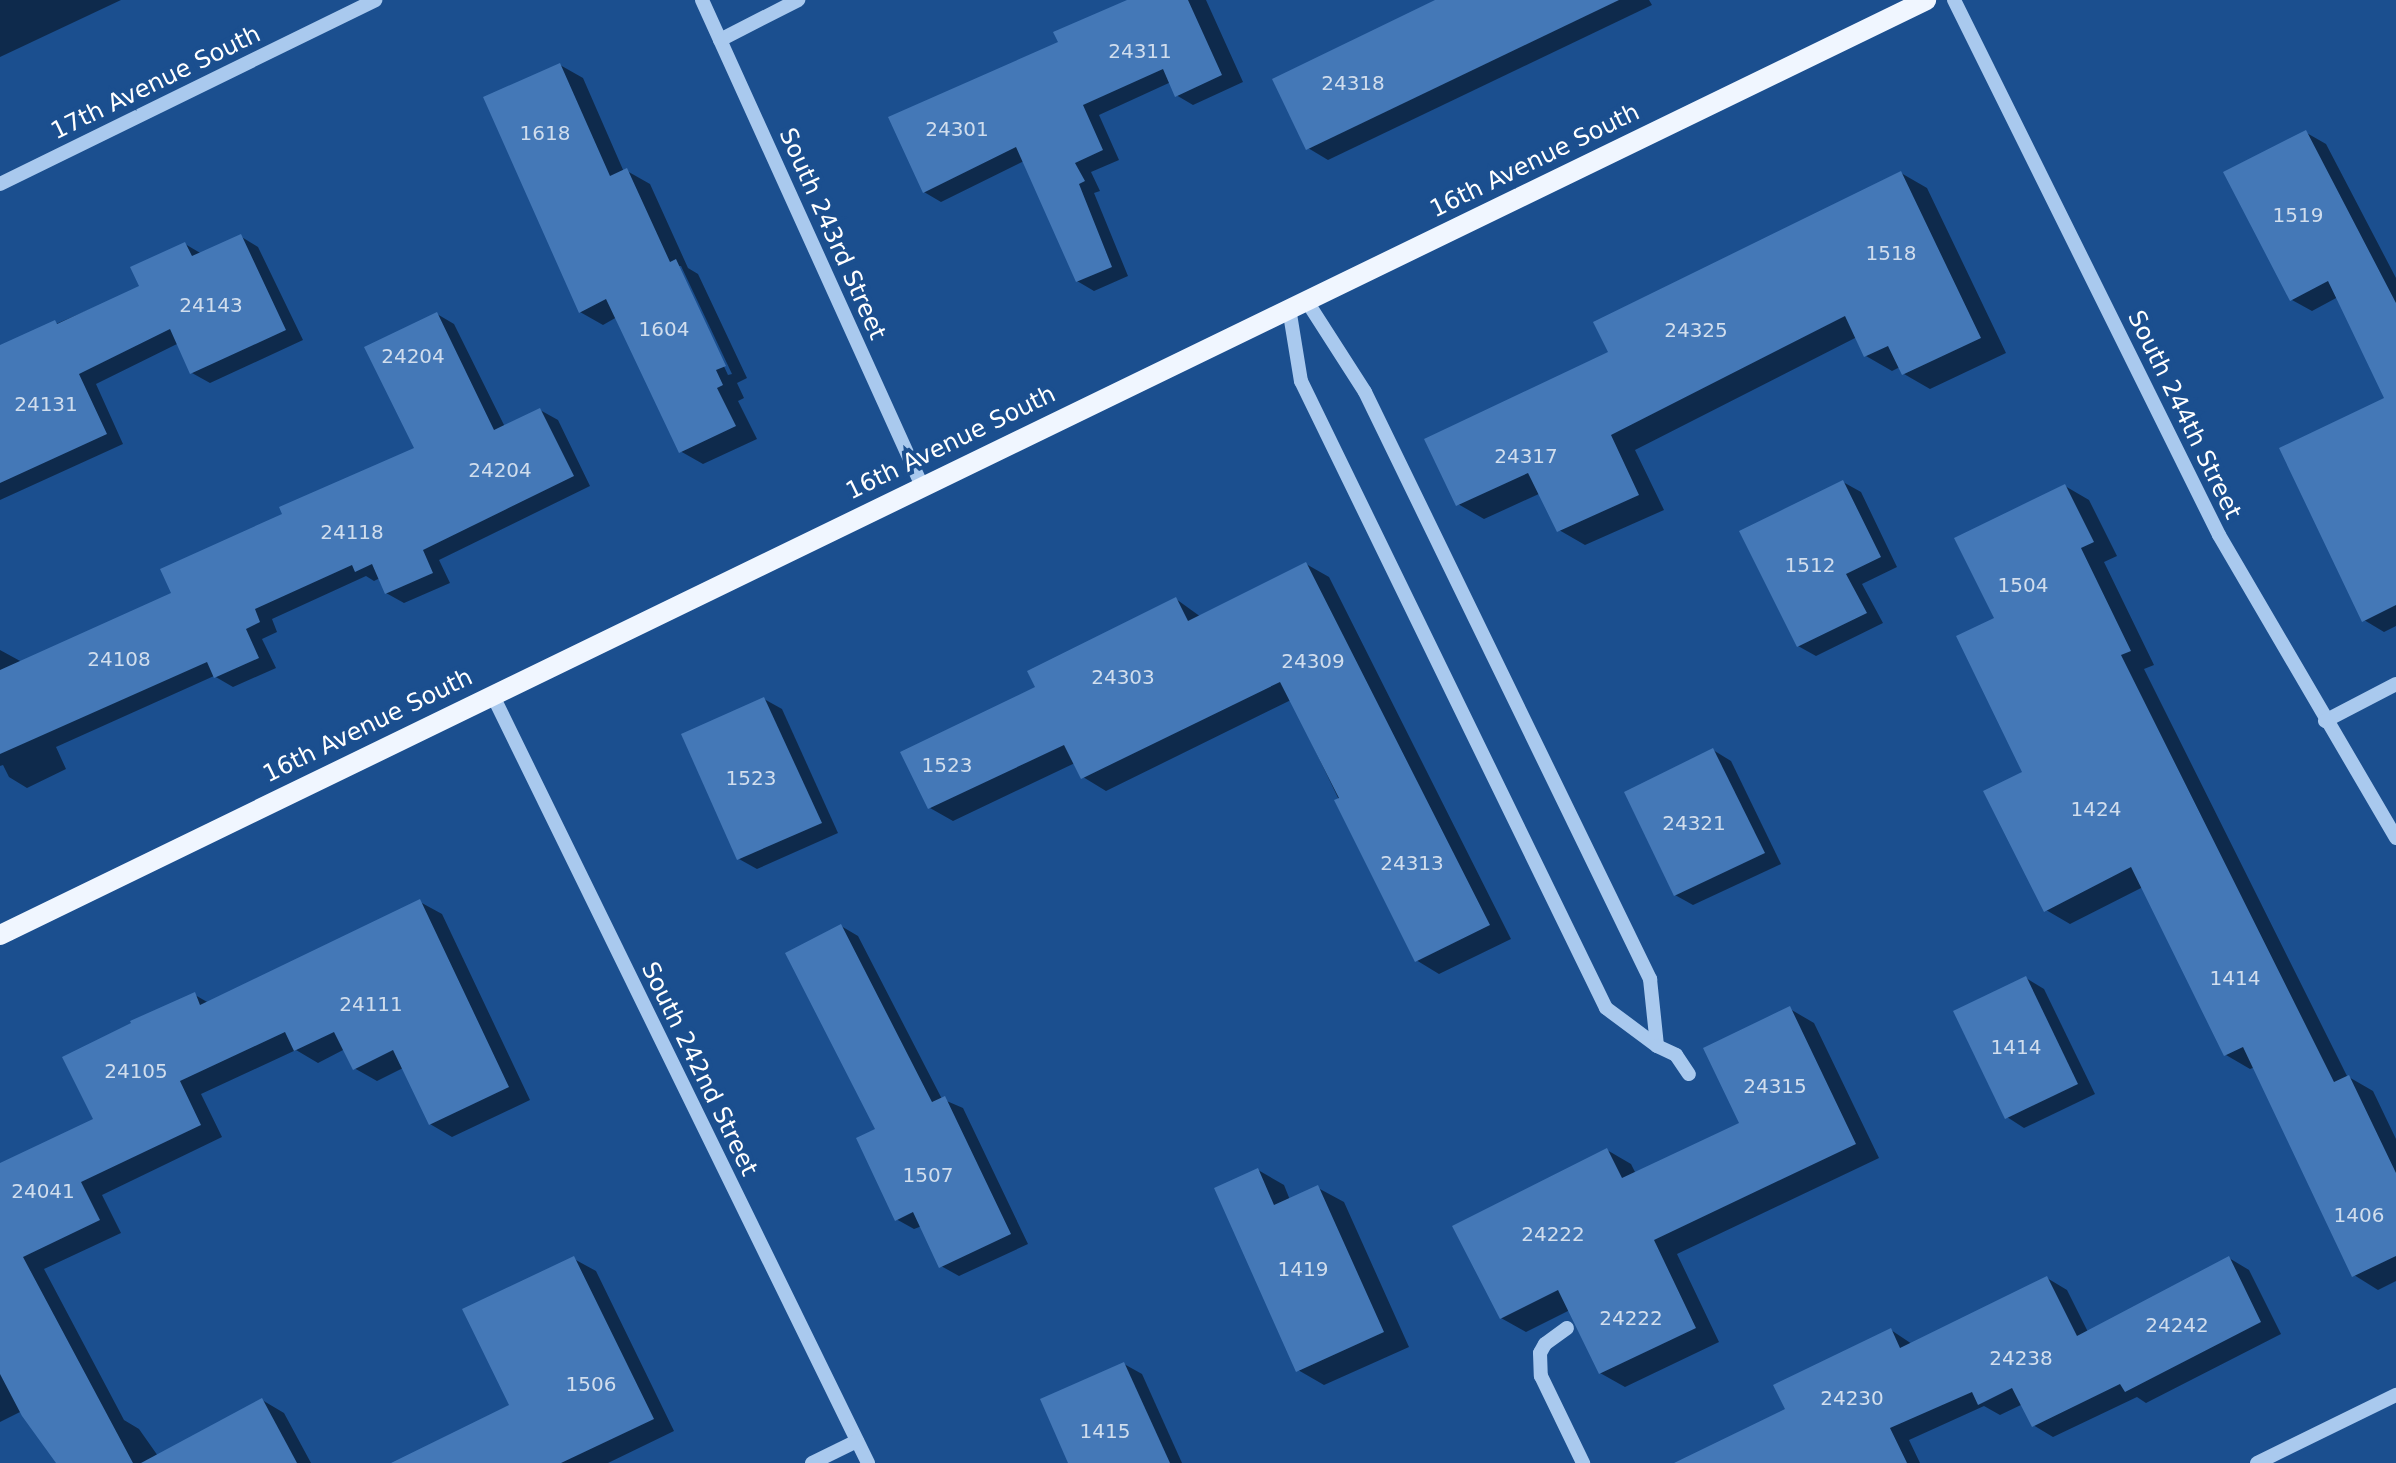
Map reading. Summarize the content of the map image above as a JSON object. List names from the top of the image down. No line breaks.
{"streets":{"main road":["16th Avenue South"],"street":["17th Avenue South","South 243rd Street","South 244th Street","South 242nd Street"]},"crossings":[["16th Avenue South","South 243rd Street"],["16th Avenue South","South 242nd Street"]],"house_numbers":["24311","24318","24301","1618","1519","1518","24143","1604","24325","24204","24131","24317","24204","24118","1512","1504","24108","24309","24303","1523","1523","1424","24321","24313","1414","24111","1414","24105","24315","1507","24041","1406","24222","1419","24222","24242","24238","1506","24230","1415"]}
